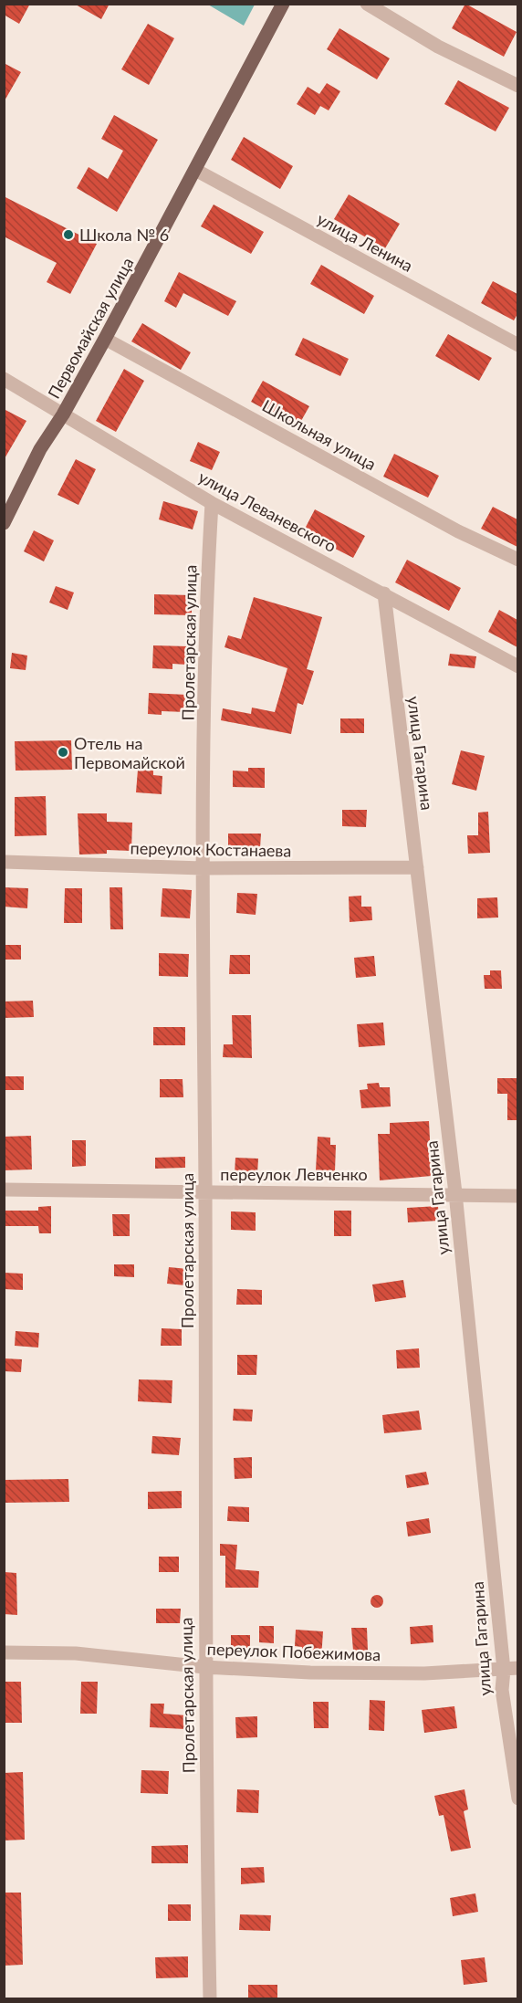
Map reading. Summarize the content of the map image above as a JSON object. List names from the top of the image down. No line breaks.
{"streets":{"main road":["Первомайская улица"],"street":["улица Ленина","Школьная улица","улица Леваневского","Пролетарская улица","улица Гагарина","переулок Костанаева","переулок Левченко","переулок Побежимова"]},"crossings":[["улица Ленина","Первомайская улица"],["Первомайская улица","Школьная улица"],["Первомайская улица","улица Леваневского"],["улица Леваневского","Пролетарская улица"],["улица Леваневского","улица Гагарина"],["Пролетарская улица","переулок Костанаева"],["Пролетарская улица","переулок Левченко"],["Пролетарская улица","переулок Побежимова"],["улица Гагарина","переулок Костанаева"],["улица Гагарина","переулок Левченко"],["улица Гагарина","переулок Побежимова"]],"places":["Школа № 6","Отель на Первомайской"]}
